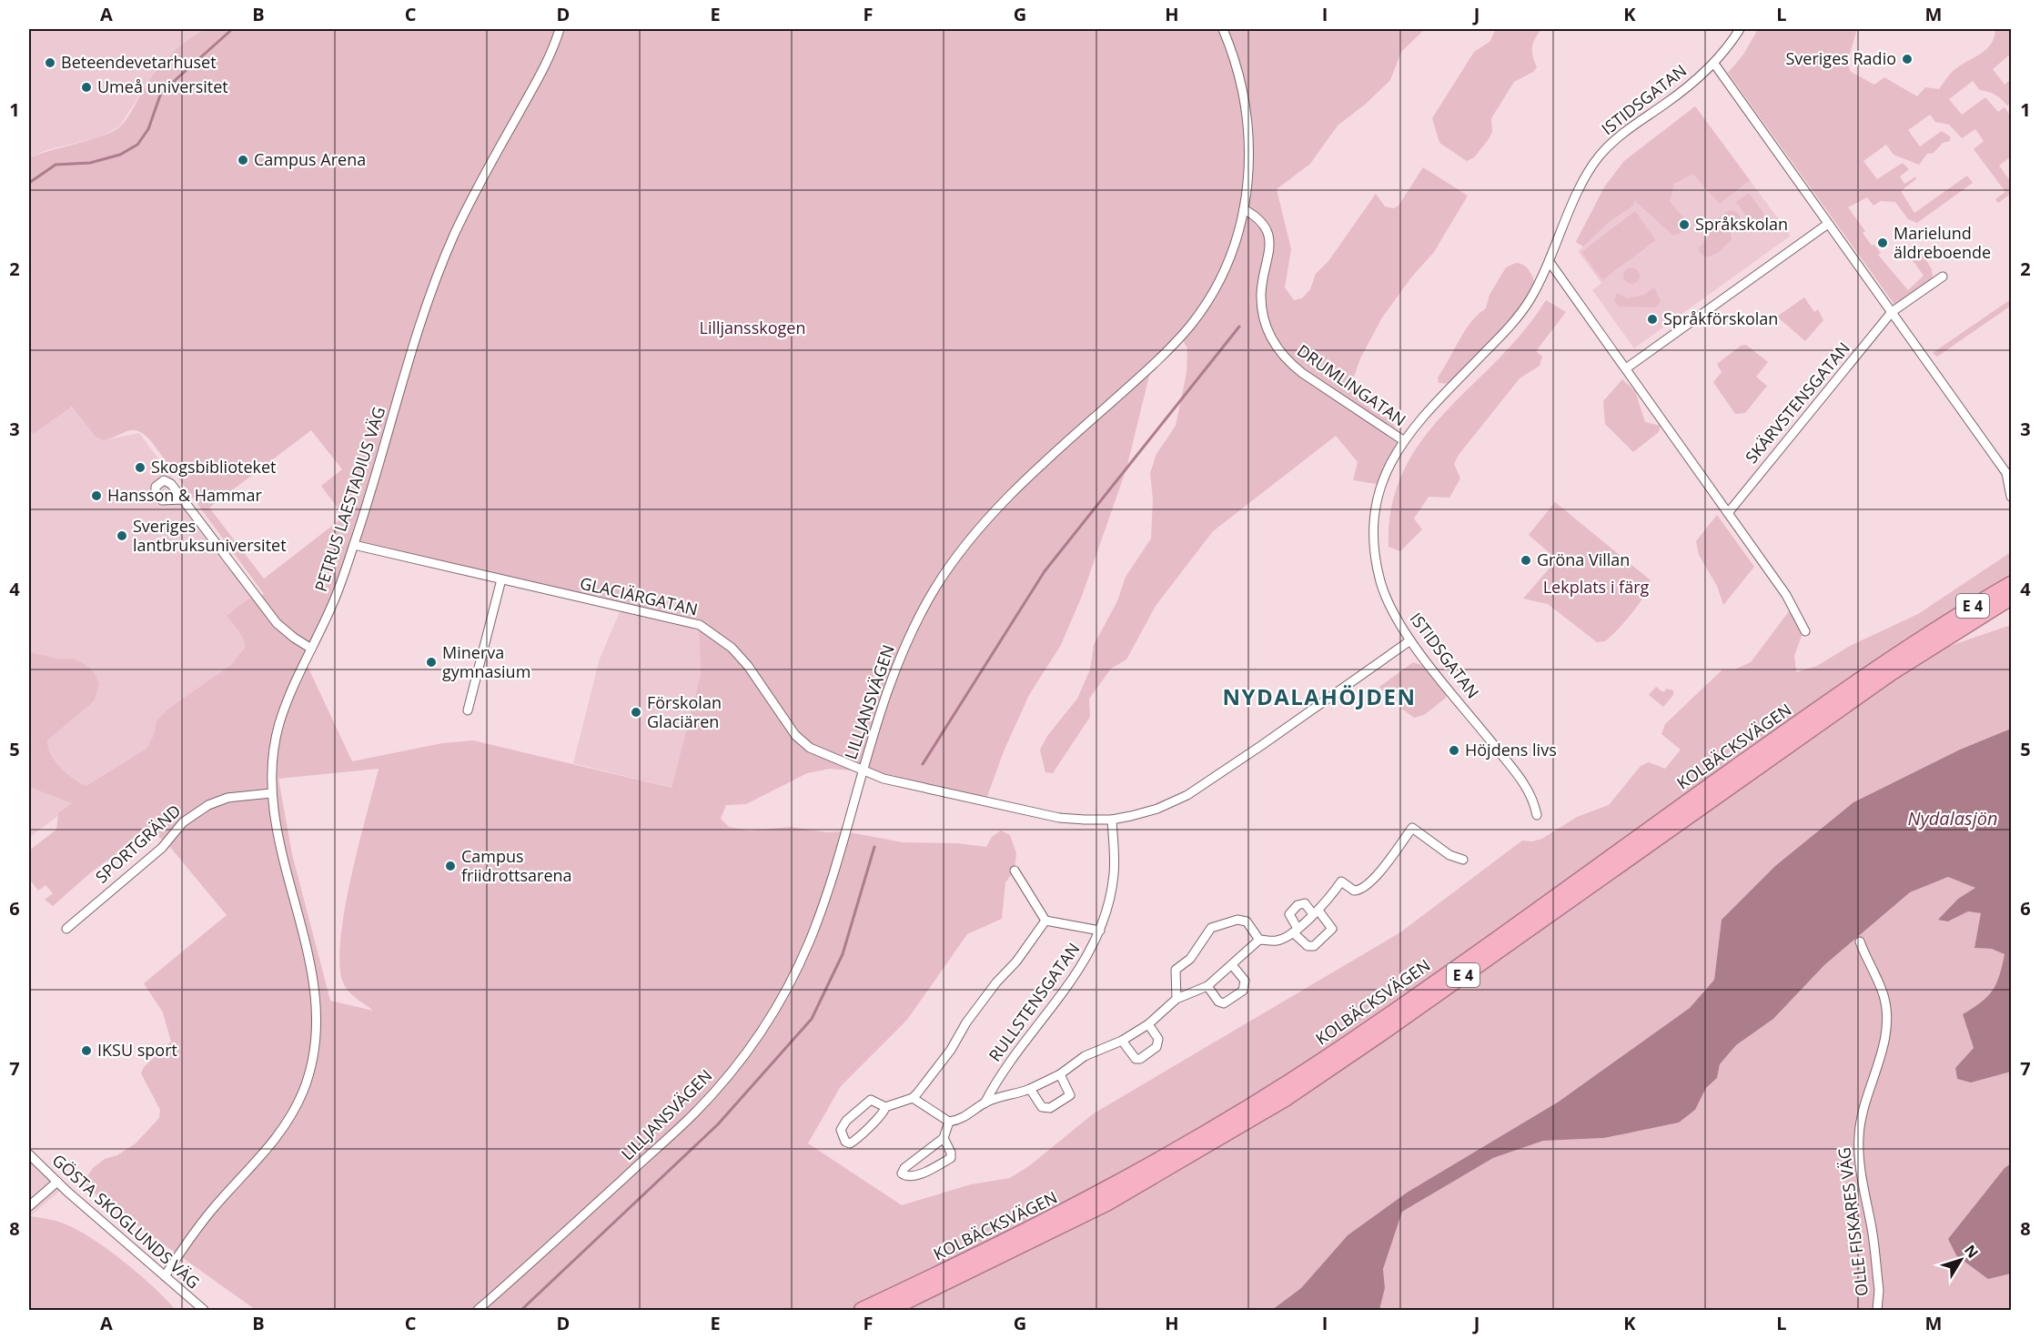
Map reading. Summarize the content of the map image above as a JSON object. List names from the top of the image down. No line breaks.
{"streets":{"highway":["E 4","KOLBÄCKSVÄGEN"],"street":["ISTIDSGATAN","DRUMLINGATAN","SKÄRVSTENSGATAN","PETRUS LAESTADIUS VÄG","GLACIÄRGATAN","LILLJANSVÄGEN","SPORTGRÄND","RULLSTENSGATAN","GÖSTA SKOGLUNDS VÄG","OLLE FISKARES VÄG"]},"crossings":[["ISTIDSGATAN","DRUMLINGATAN"],["DRUMLINGATAN","LILLJANSVÄGEN"],["PETRUS LAESTADIUS VÄG","GLACIÄRGATAN"],["PETRUS LAESTADIUS VÄG","SPORTGRÄND"],["PETRUS LAESTADIUS VÄG","GÖSTA SKOGLUNDS VÄG"],["GLACIÄRGATAN","LILLJANSVÄGEN"]],"districts":["NYDALAHÖJDEN"],"water":["Nydalasjön"],"parks":["Lilljansskogen","Lekplats i färg"],"places":["Sveriges Radio","Beteendevetarhuset","Umeå universitet","Campus Arena","Språkskolan","Marielund äldreboende","Språkförskolan","Skogsbiblioteket","Hansson & Hammar","Sveriges lantbruksuniversitet","Gröna Villan","Minerva gymnasium","Förskolan Glaciären","Höjdens livs","Campus friidrottsarena","IKSU sport"],"north":"top right","grid":{"columns":["A","B","C","D","E","F","G","H","I","J","K","L","M"],"rows":["1","2","3","4","5","6","7","8"]}}
